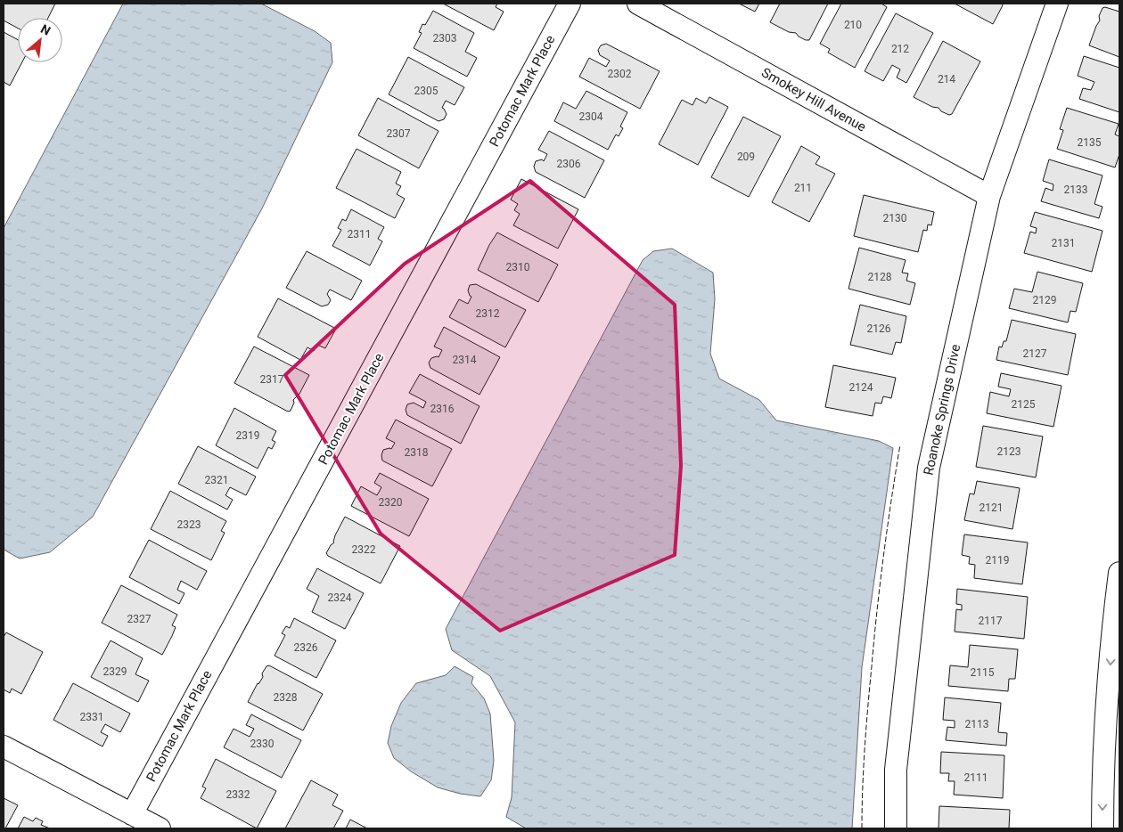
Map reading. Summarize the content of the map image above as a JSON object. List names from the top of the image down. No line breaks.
{"streets":{"street":["Potomac Mark Place","Smokey Hill Avenue","Roanoke Springs Drive"]},"crossings":[["Smokey Hill Avenue","Roanoke Springs Drive"]],"house_numbers":["210","2303","212","2302","214","2305","2304","2307","2135","209","2306","211","2133","2130","2311","2131","2310","2128","2129","2312","2126","2127","2314","2317","2124","2125","2316","2319","2123","2318","2321","2320","2121","2323","2322","2119","2324","2327","2117","2326","2329","2115","2328","2331","2113","2330","2111","2332"],"north":"top right"}
